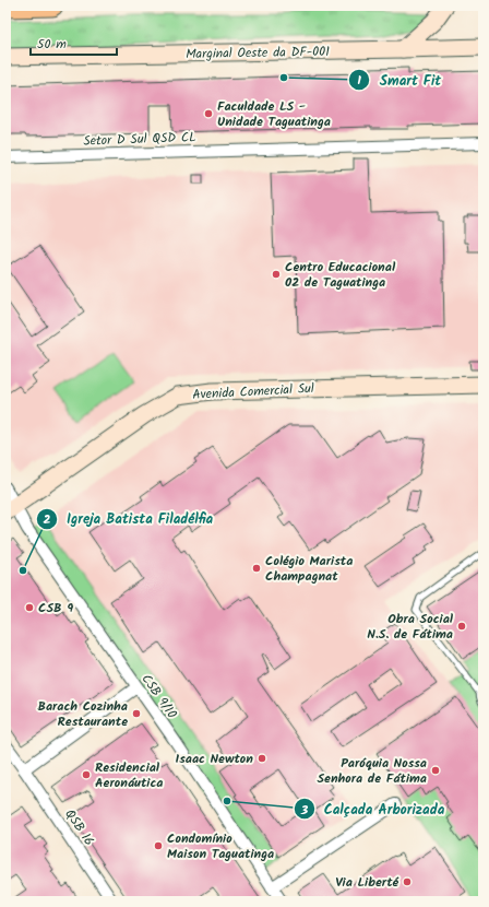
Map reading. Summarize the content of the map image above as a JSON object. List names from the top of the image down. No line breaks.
{"streets":{"main road":["Marginal Oeste da DF-001","Avenida Comercial Sul"],"street":["Setor D Sul QSD CL","CSB 9/10","QSB 16"]},"crossings":[["Avenida Comercial Sul","CSB 9/10"]],"places":["Smart Fit","Faculdade LS - Unidade Taguatinga","Centro Educacional 02 de Taguatinga","Colégio Marista Champagnat","Igreja Batista Filadélfia","CSB 9","Obra Social N.S. de Fátima","Barach Cozinha Restaurante","Isaac Newton","Paróquia Nossa Senhora de Fátima","Residencial Aeronáutica","Calçada Arborizada","Condomínio Maison Taguatinga","Via Liberté"],"scale_bar":"50 m"}
